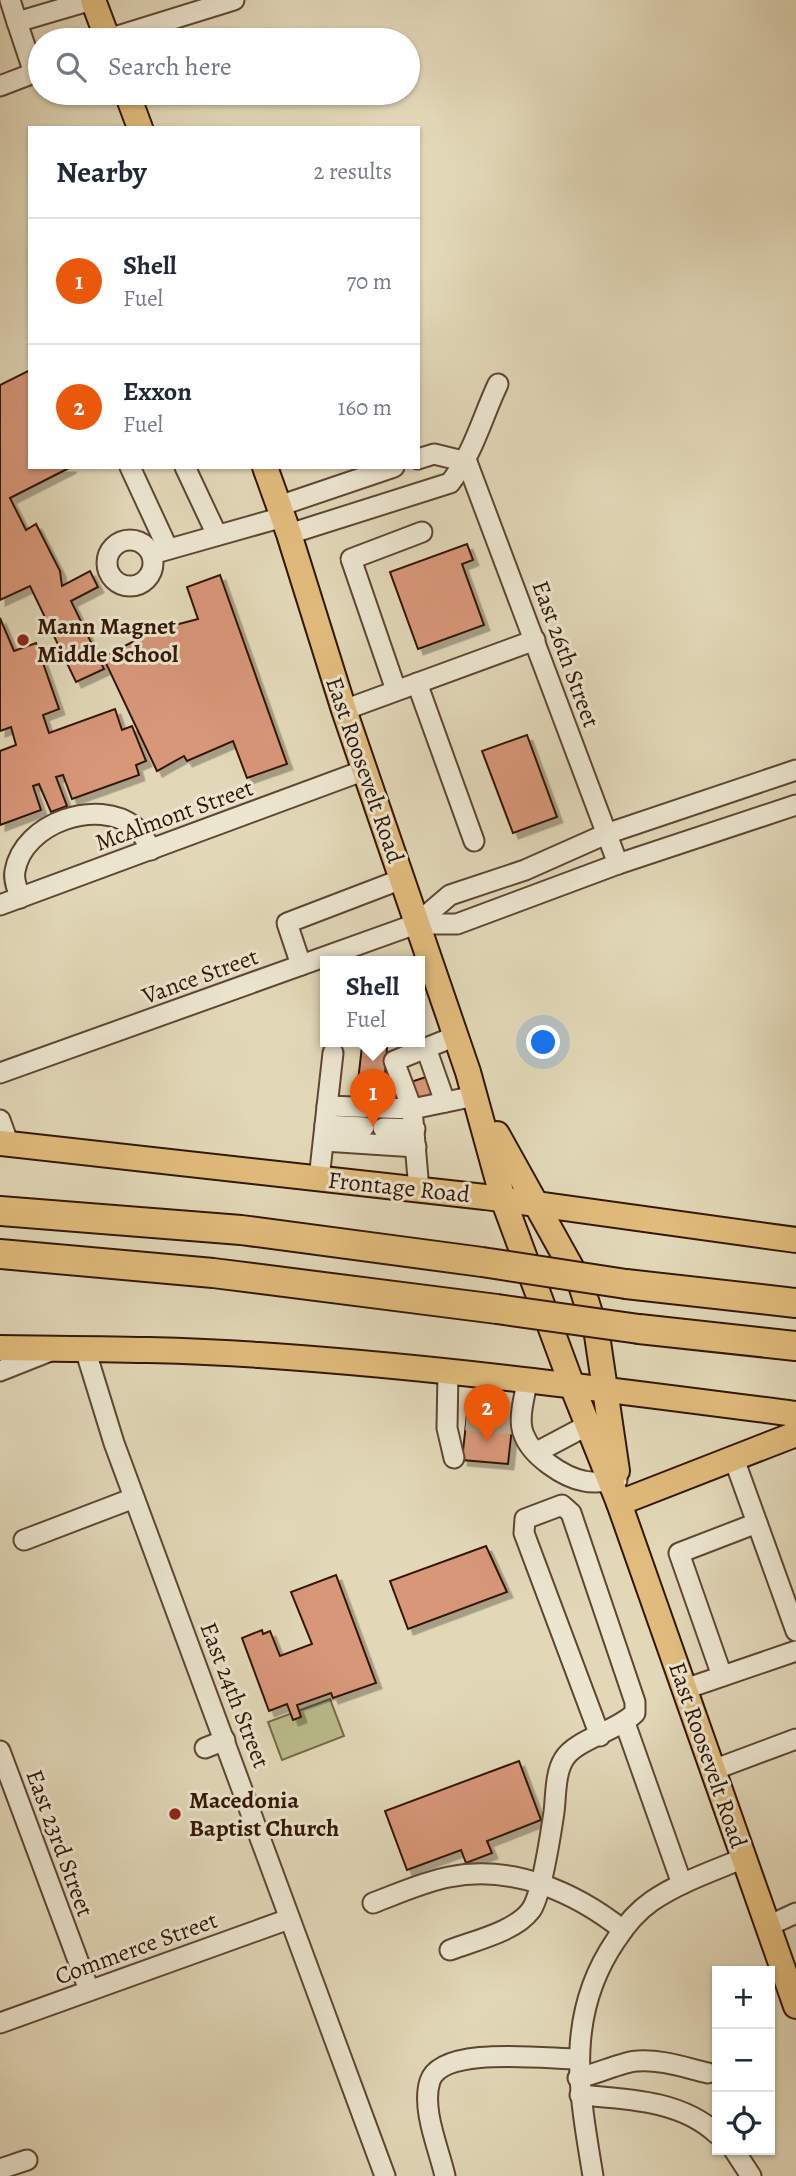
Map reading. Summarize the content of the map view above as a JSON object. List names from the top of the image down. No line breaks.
{"streets":{"main road":["East Roosevelt Road","Frontage Road"],"street":["East 26th Street","McAlmont Street","Vance Street","East 24th Street","East 23rd Street","Commerce Street"]},"crossings":[["East 26th Street","Vance Street"],["East Roosevelt Road","McAlmont Street"],["East Roosevelt Road","Vance Street"],["East Roosevelt Road","Frontage Road"],["East 24th Street","Commerce Street"],["East 23rd Street","Commerce Street"]],"places":["Mann Magnet Middle School","Macedonia Baptist Church"],"page":{"search":"Search here","heading":["Nearby","2 results"],"list":[{"mark":"1","name":"Shell","note":"Fuel","value":"70 m"},{"mark":"2","name":"Exxon","note":"Fuel","value":"160 m"}],"popup":["Shell","Fuel"],"pins":["1","2"],"map_buttons":["+","−"]}}
